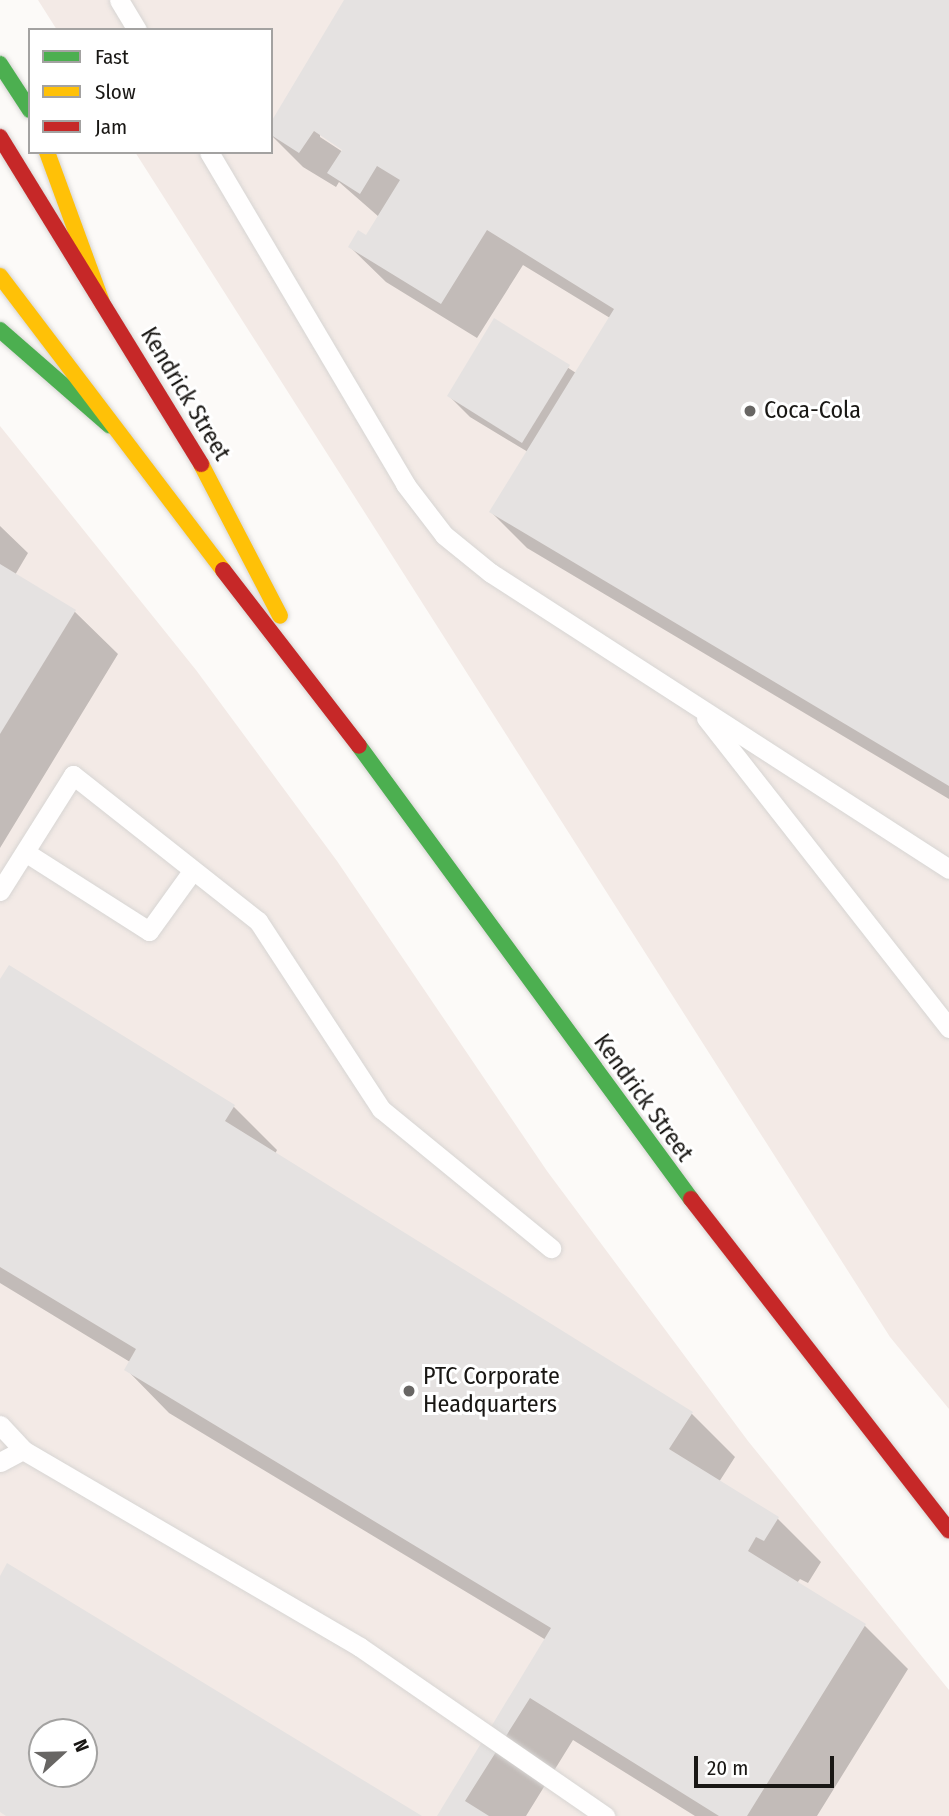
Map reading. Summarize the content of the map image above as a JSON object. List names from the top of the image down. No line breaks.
{"streets":{"main road":["Kendrick Street"]},"places":["Coca-Cola","PTC Corporate Headquarters"],"legend":["Fast","Slow","Jam"],"scale_bar":"20 m","north":"right"}
